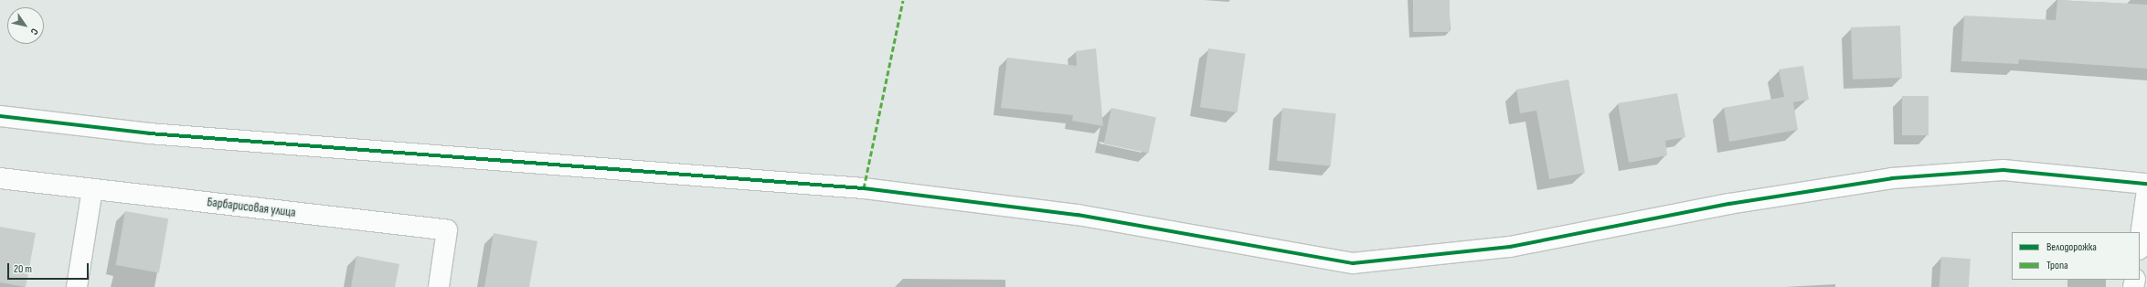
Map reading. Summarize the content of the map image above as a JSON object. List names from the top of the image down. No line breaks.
{"streets":{"street":["Барбарисовая улица"]},"legend":["Велодорожка","Тропа"],"scale_bar":"20 m","north":"bottom right"}
